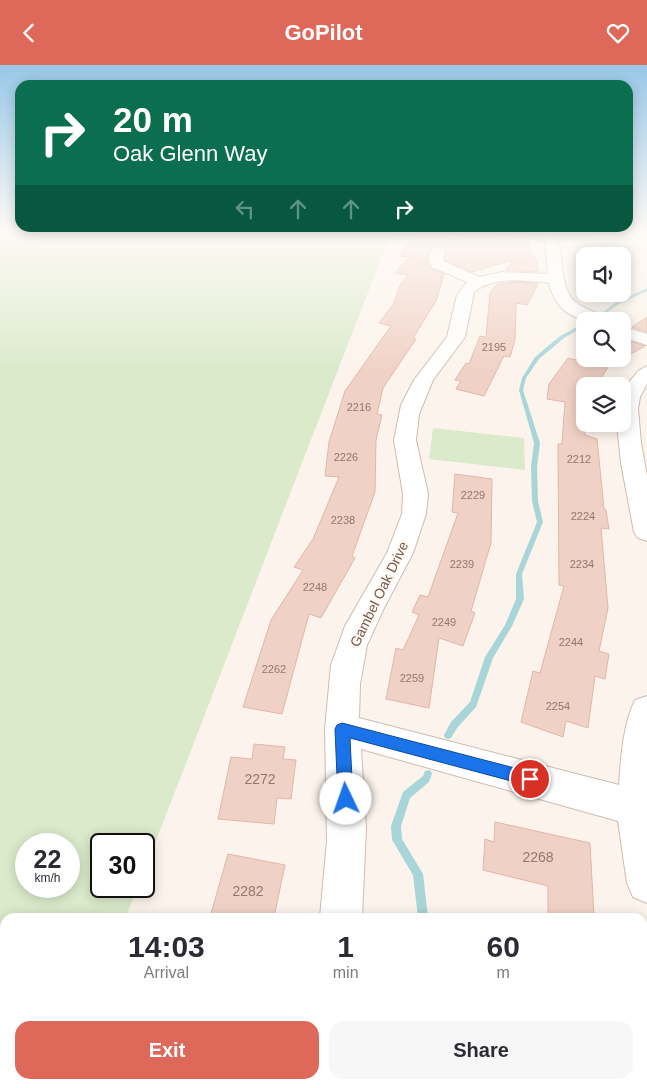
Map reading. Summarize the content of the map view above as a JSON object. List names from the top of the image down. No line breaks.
{"streets":{"street":["Gambel Oak Drive"]},"house_numbers":["2195","2216","2226","2212","2229","2224","2238","2239","2234","2248","2249","2244","2262","2259","2254","2272","2268","2282"],"page":{"header":"GoPilot","turn":["20 m","Oak Glenn Way"],"speed":"22 km/h","limit":"30","eta":["14:03","Arrival","1","min","60","m"],"buttons":["Exit","Share"]}}
